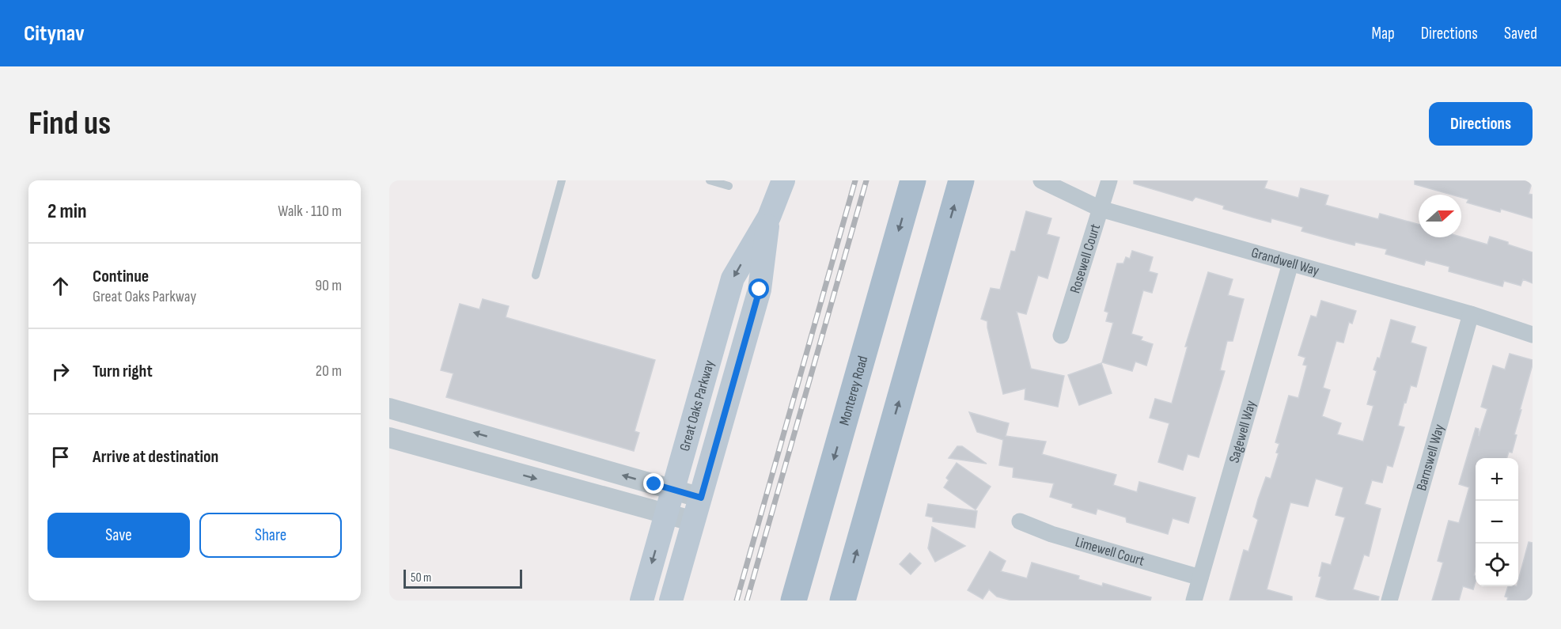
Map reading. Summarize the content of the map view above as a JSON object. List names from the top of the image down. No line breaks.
{"streets":{"main road":["Monterey Road","Great Oaks Parkway"],"street":["Rosewell Court","Grandwell Way","Sagewell Way","Barnswell Way","Limewell Court"]},"crossings":[["Rosewell Court","Grandwell Way"],["Grandwell Way","Sagewell Way"],["Grandwell Way","Barnswell Way"],["Sagewell Way","Limewell Court"]],"scale_bar":"50 m","north":"right","page":{"header":"Citynav","nav":["Map","Directions","Saved"],"buttons":["Directions",["Save","Share"]],"title":"Find us","heading":["2 min","Walk · 110 m"],"list":[["Continue","Great Oaks Parkway","90 m"],["Turn right","20 m"],"Arrive at destination"],"map_buttons":["+","−"],"scale":"50 m"}}
